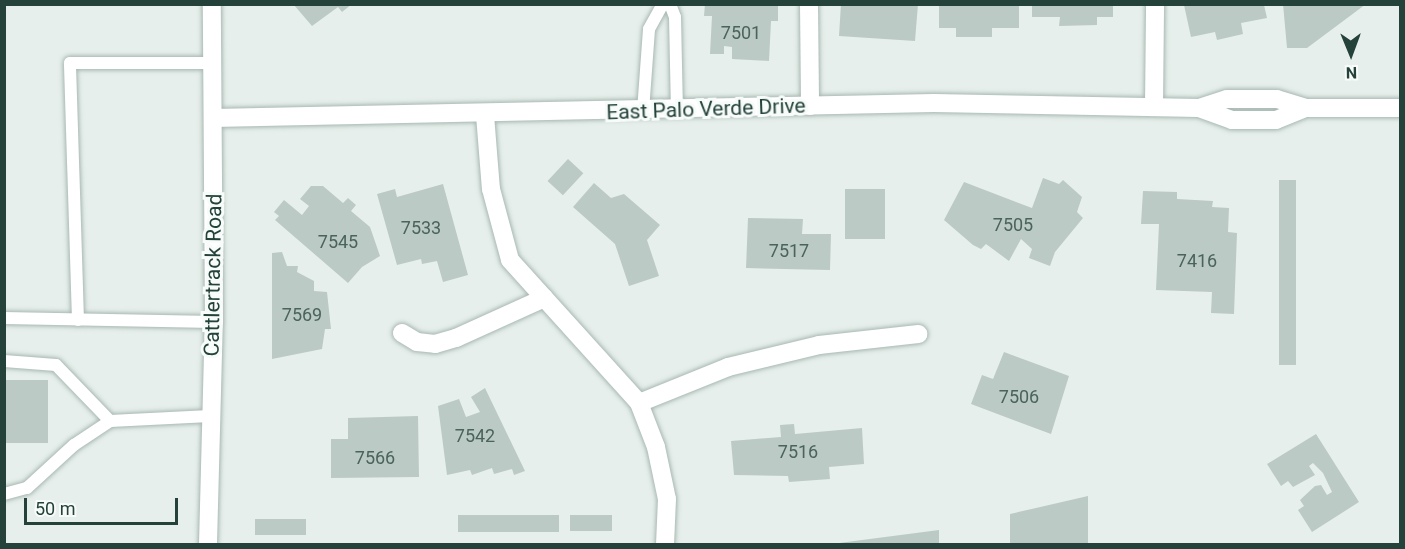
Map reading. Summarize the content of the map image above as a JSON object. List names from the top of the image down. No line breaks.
{"streets":{"street":["East Palo Verde Drive","Cattlertrack Road"]},"crossings":[["East Palo Verde Drive","Cattlertrack Road"]],"house_numbers":["7501","7505","7533","7545","7517","7416","7569","7506","7542","7516","7566"],"scale_bar":"50 m","north":"bottom"}
